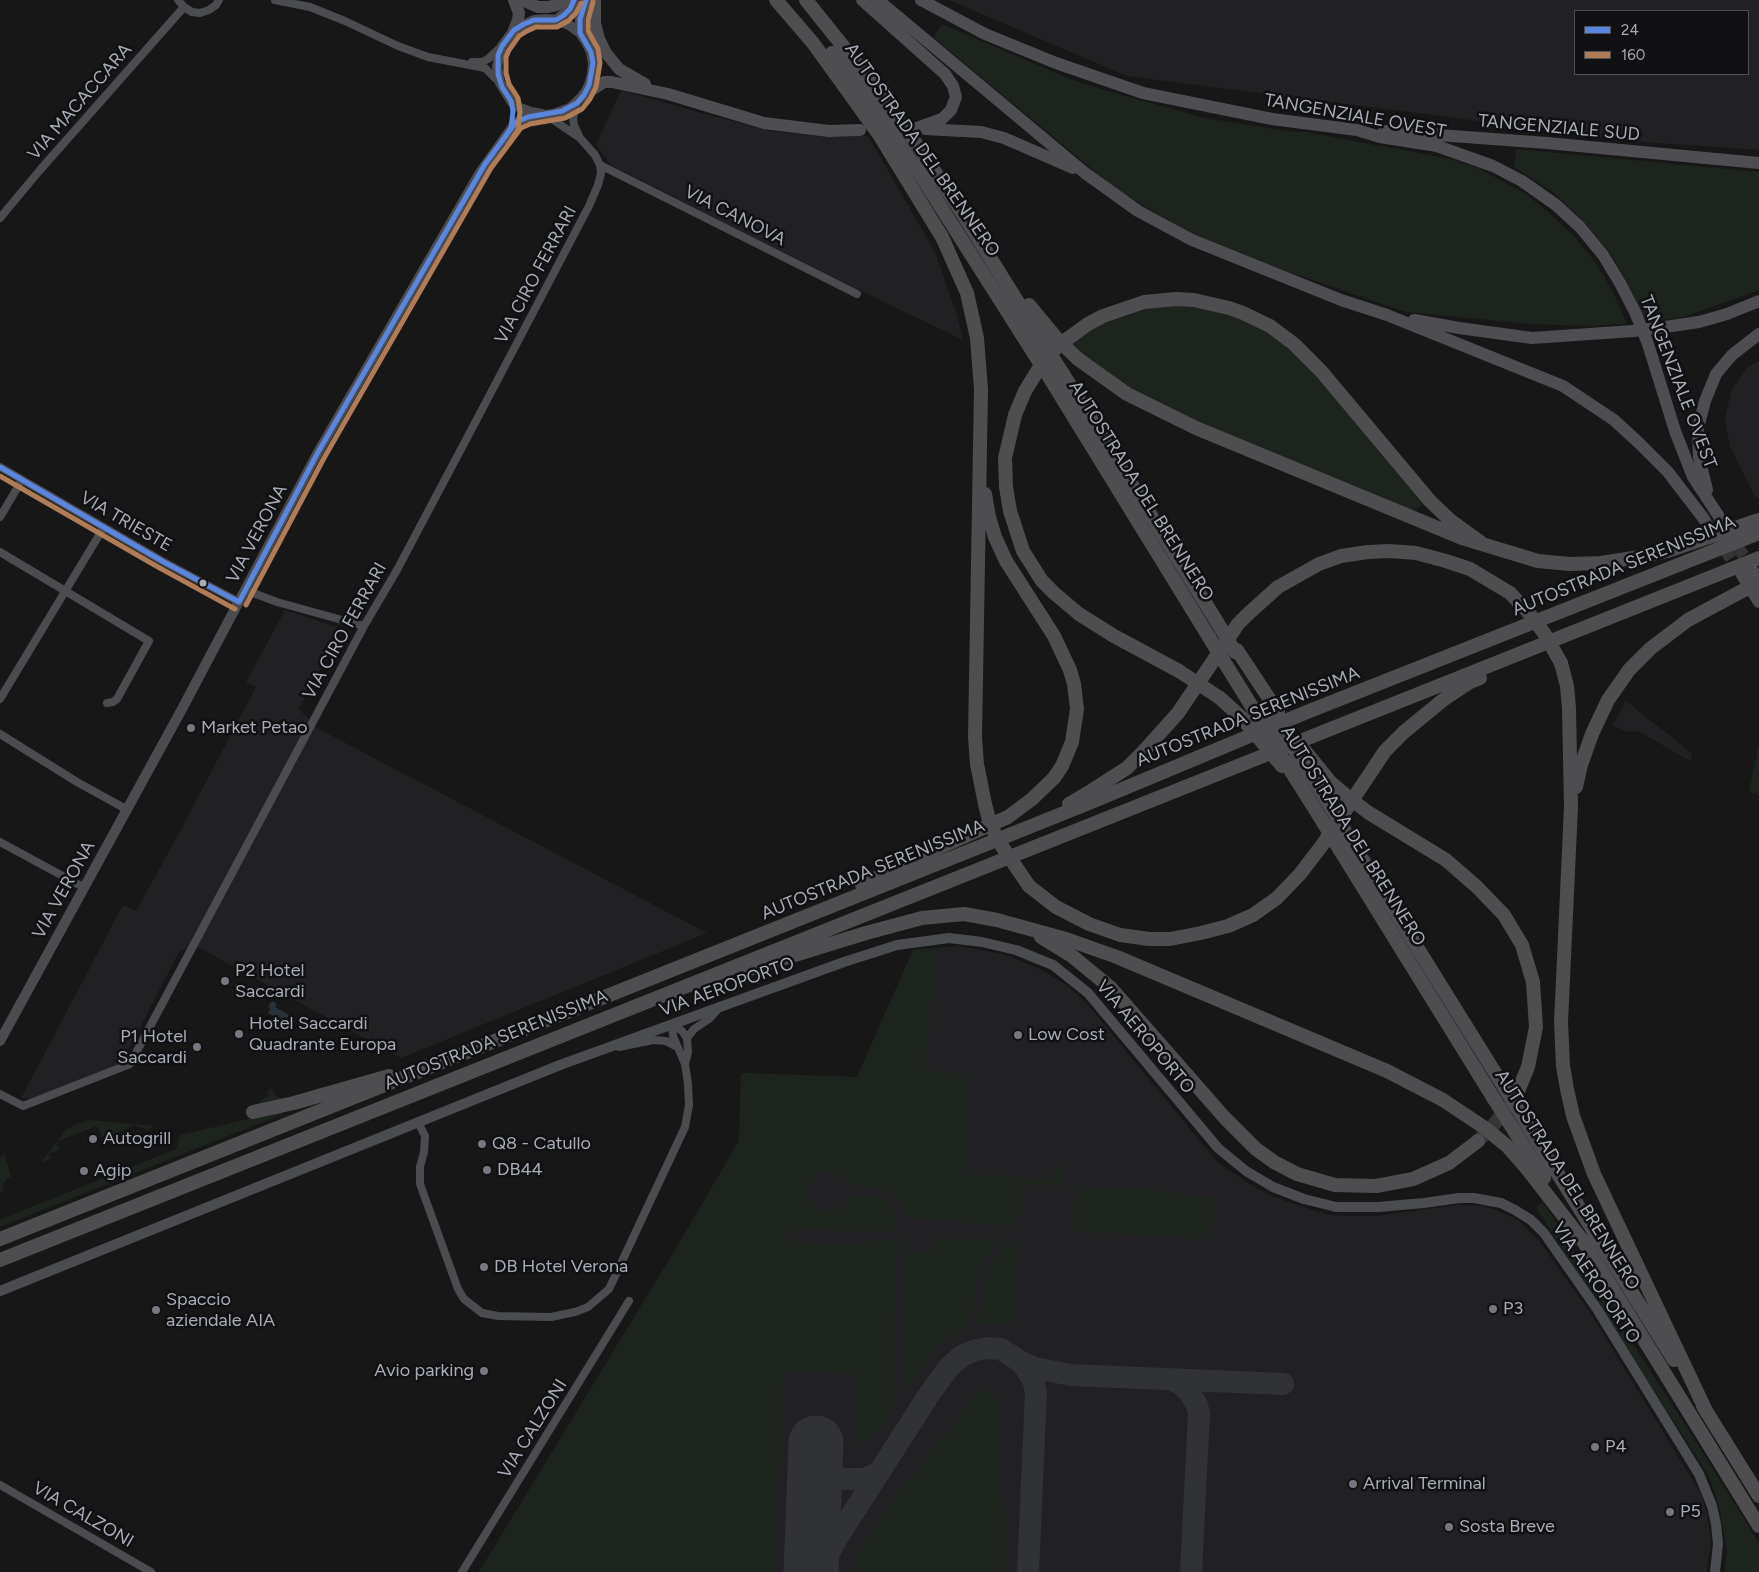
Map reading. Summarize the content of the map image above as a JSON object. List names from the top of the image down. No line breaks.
{"streets":{"highway":["TANGENZIALE OVEST","TANGENZIALE SUD","AUTOSTRADA DEL BRENNERO","AUTOSTRADA SERENISSIMA"],"street":["VIA MACACCARA","VIA CANOVA","VIA CIRO FERRARI","VIA TRIESTE","VIA VERONA","VIA AEROPORTO","VIA CALZONI"]},"crossings":[["TANGENZIALE OVEST","TANGENZIALE SUD"],["VIA CANOVA","VIA CIRO FERRARI"],["VIA TRIESTE","VIA VERONA"]],"places":["Market Petao","P2 Hotel Saccardi","Hotel Saccardi Quadrante Europa","Low Cost","P1 Hotel Saccardi","Autogrill","Q8 - Catullo","DB44","Agip","DB Hotel Verona","P3","Spaccio aziendale AIA","Avio parking","P4","Arrival Terminal","P5","Sosta Breve"],"lines":["transit line 24","transit line 160"],"legend":["24","160"]}
